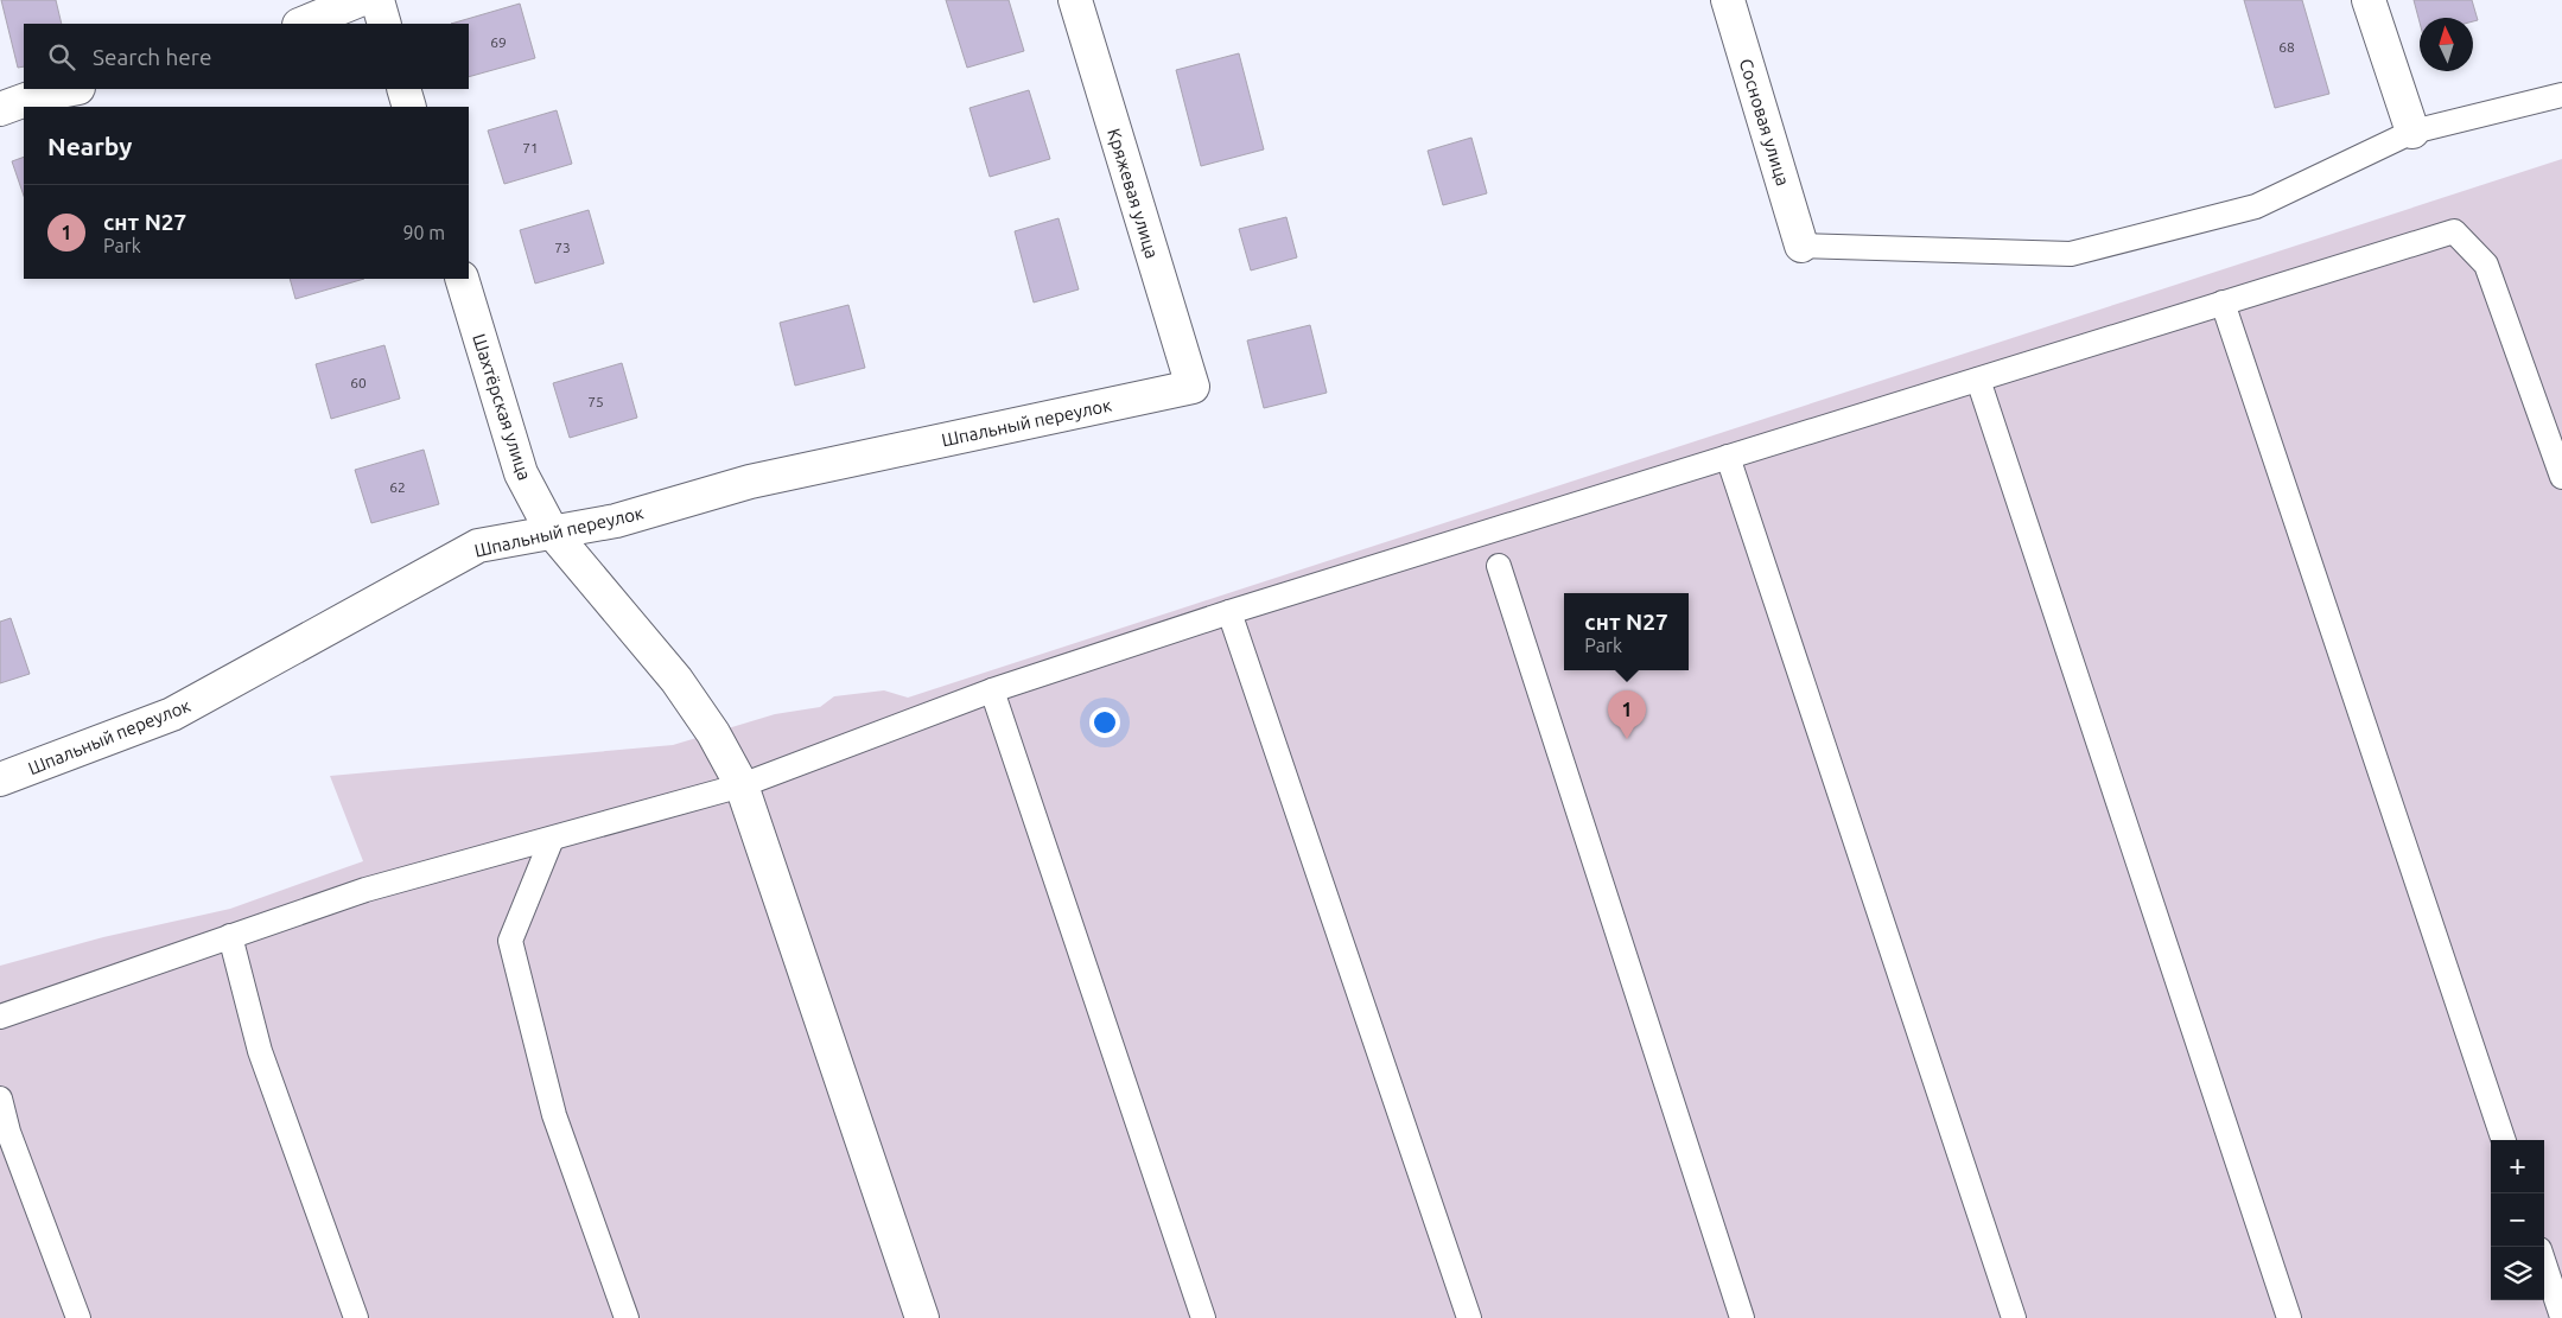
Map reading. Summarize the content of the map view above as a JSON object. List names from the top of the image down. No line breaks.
{"streets":{"street":["Сосновая улица","Кряжевая улица","Шахтёрская улица","Шпальный переулок"]},"crossings":[["Кряжевая улица","Шпальный переулок"],["Шахтёрская улица","Шпальный переулок"]],"house_numbers":["69","68","71","73","60","75","62"],"north":"top","page":{"search":"Search here","heading":"Nearby","list":[{"mark":"1","name":"снт N27","note":"Park","value":"90 m"}],"popup":["снт N27","Park"],"pins":"1","map_buttons":["+","−"]}}
